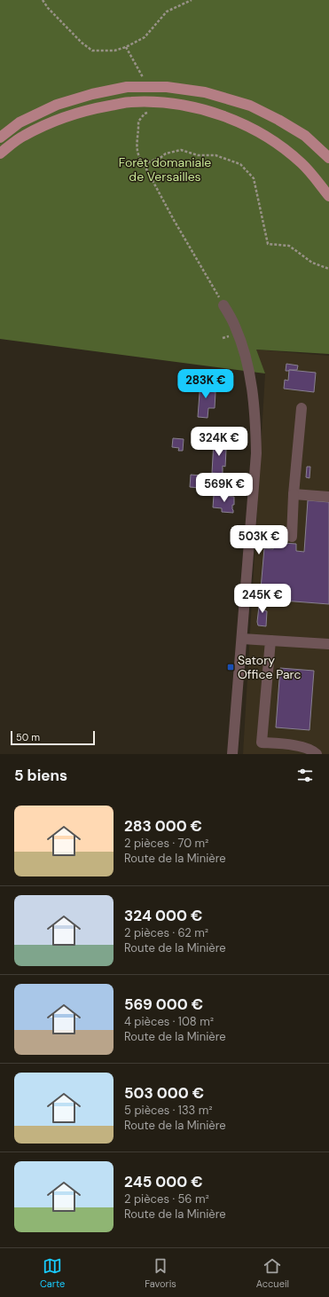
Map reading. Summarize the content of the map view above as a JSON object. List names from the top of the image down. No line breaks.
{"parks":["Forêt domaniale de Versailles"],"places":{"transit":["Satory Office Parc"]},"scale_bar":"50 m","page":{"price":["283K €","324K €","569K €","503K €","245K €"],"scale":"50 m","heading":"5 biens","list":[{"name":"283 000 €","note":"2 pièces · 70 m² · Route de la Minière"},{"name":"324 000 €","note":"2 pièces · 62 m² · Route de la Minière"},{"name":"569 000 €","note":"4 pièces · 108 m² · Route de la Minière"},{"name":"503 000 €","note":"5 pièces · 133 m² · Route de la Minière"},{"name":"245 000 €","note":"2 pièces · 56 m² · Route de la Minière"}],"tabs":["Carte","Favoris","Accueil"]}}
